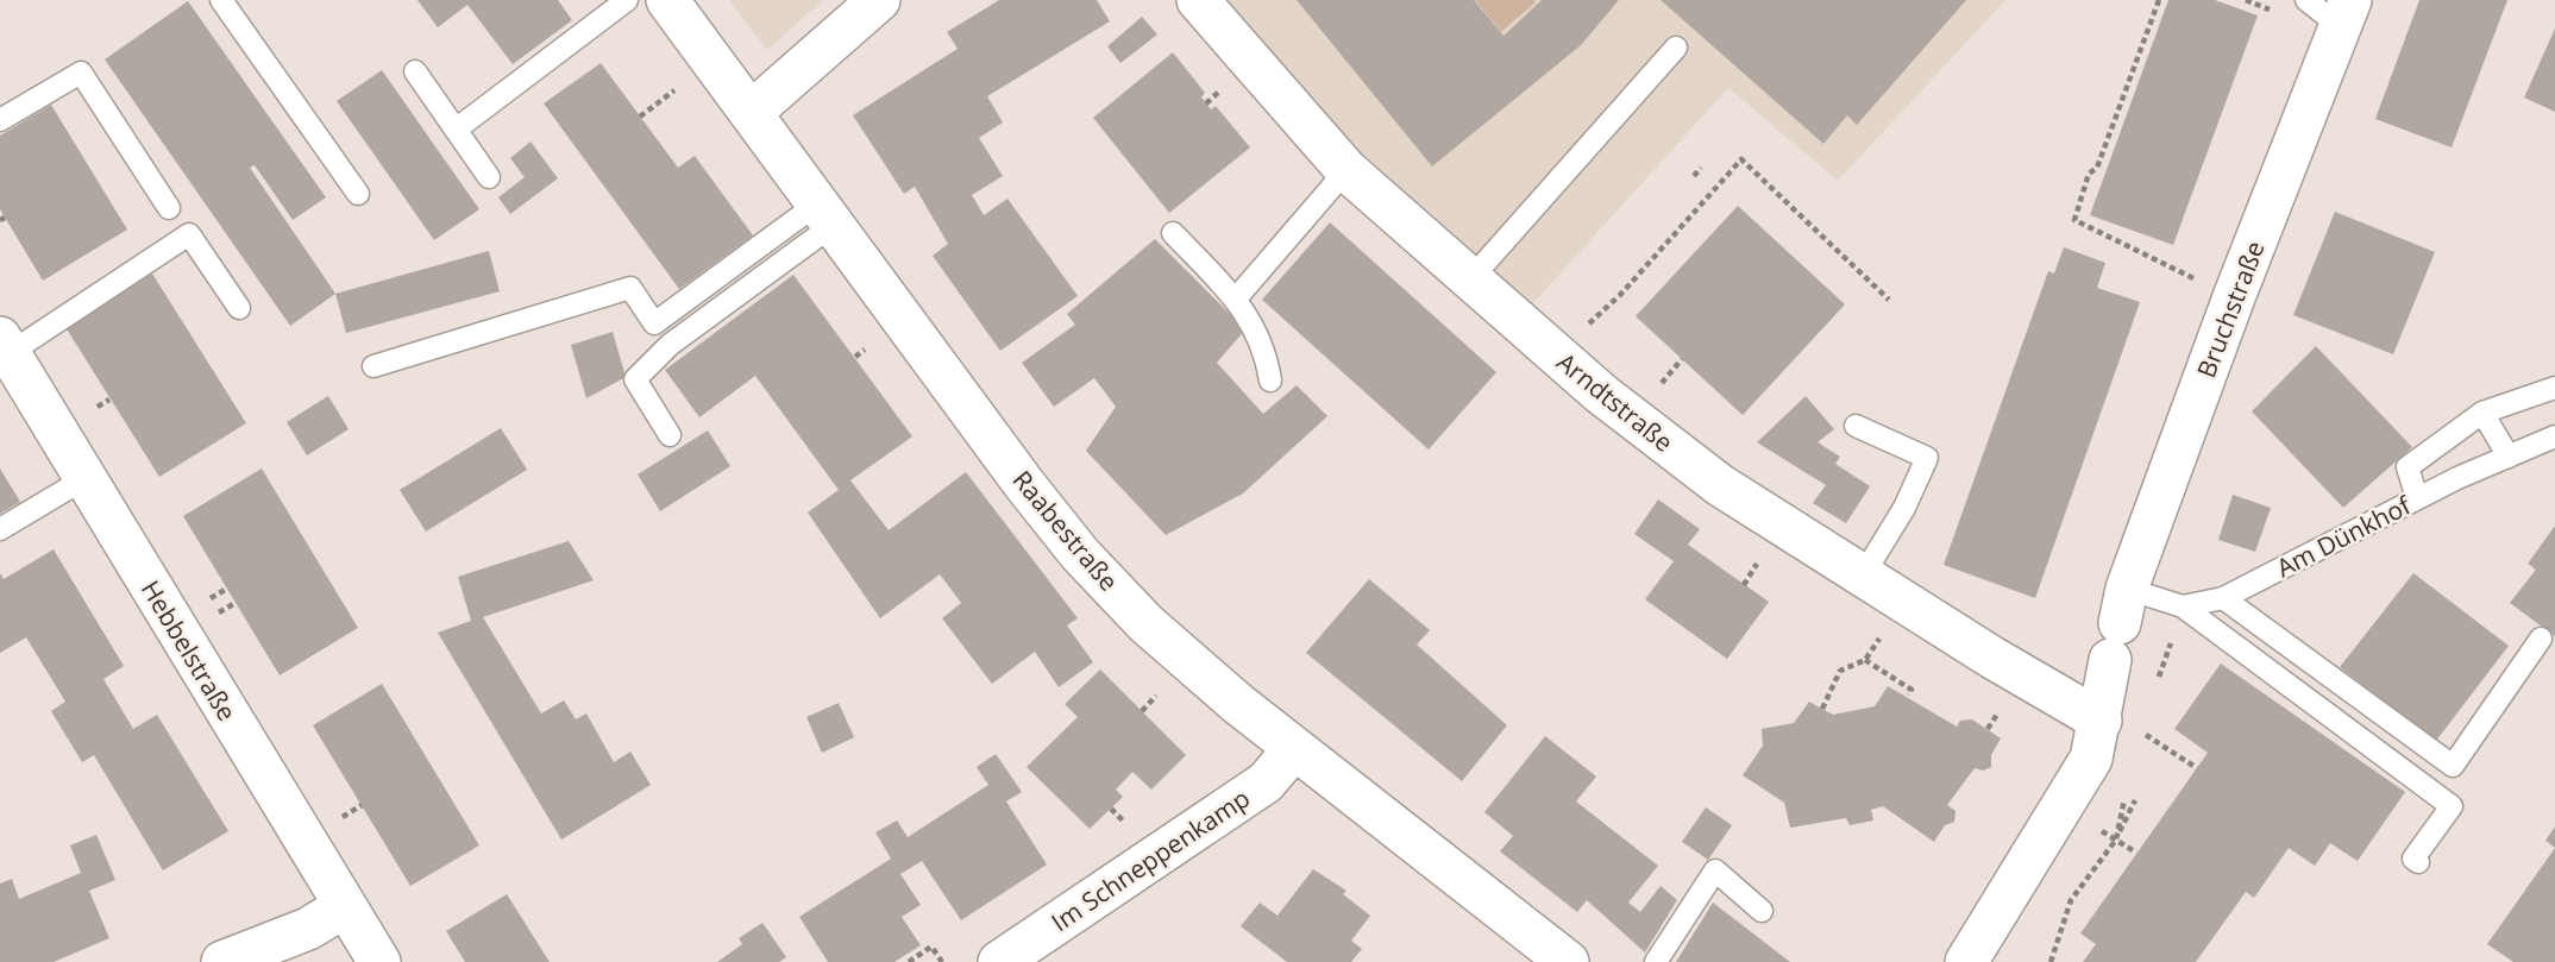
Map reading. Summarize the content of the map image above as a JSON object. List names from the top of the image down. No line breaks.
{"streets":{"street":["Bruchstraße","Arndtstraße","Raabestraße","Hebbelstraße","Im Schneppenkamp"],"lane":["Am Dünkhof"]},"crossings":[["Bruchstraße","Arndtstraße"],["Bruchstraße","Am Dünkhof"],["Raabestraße","Im Schneppenkamp"]]}
